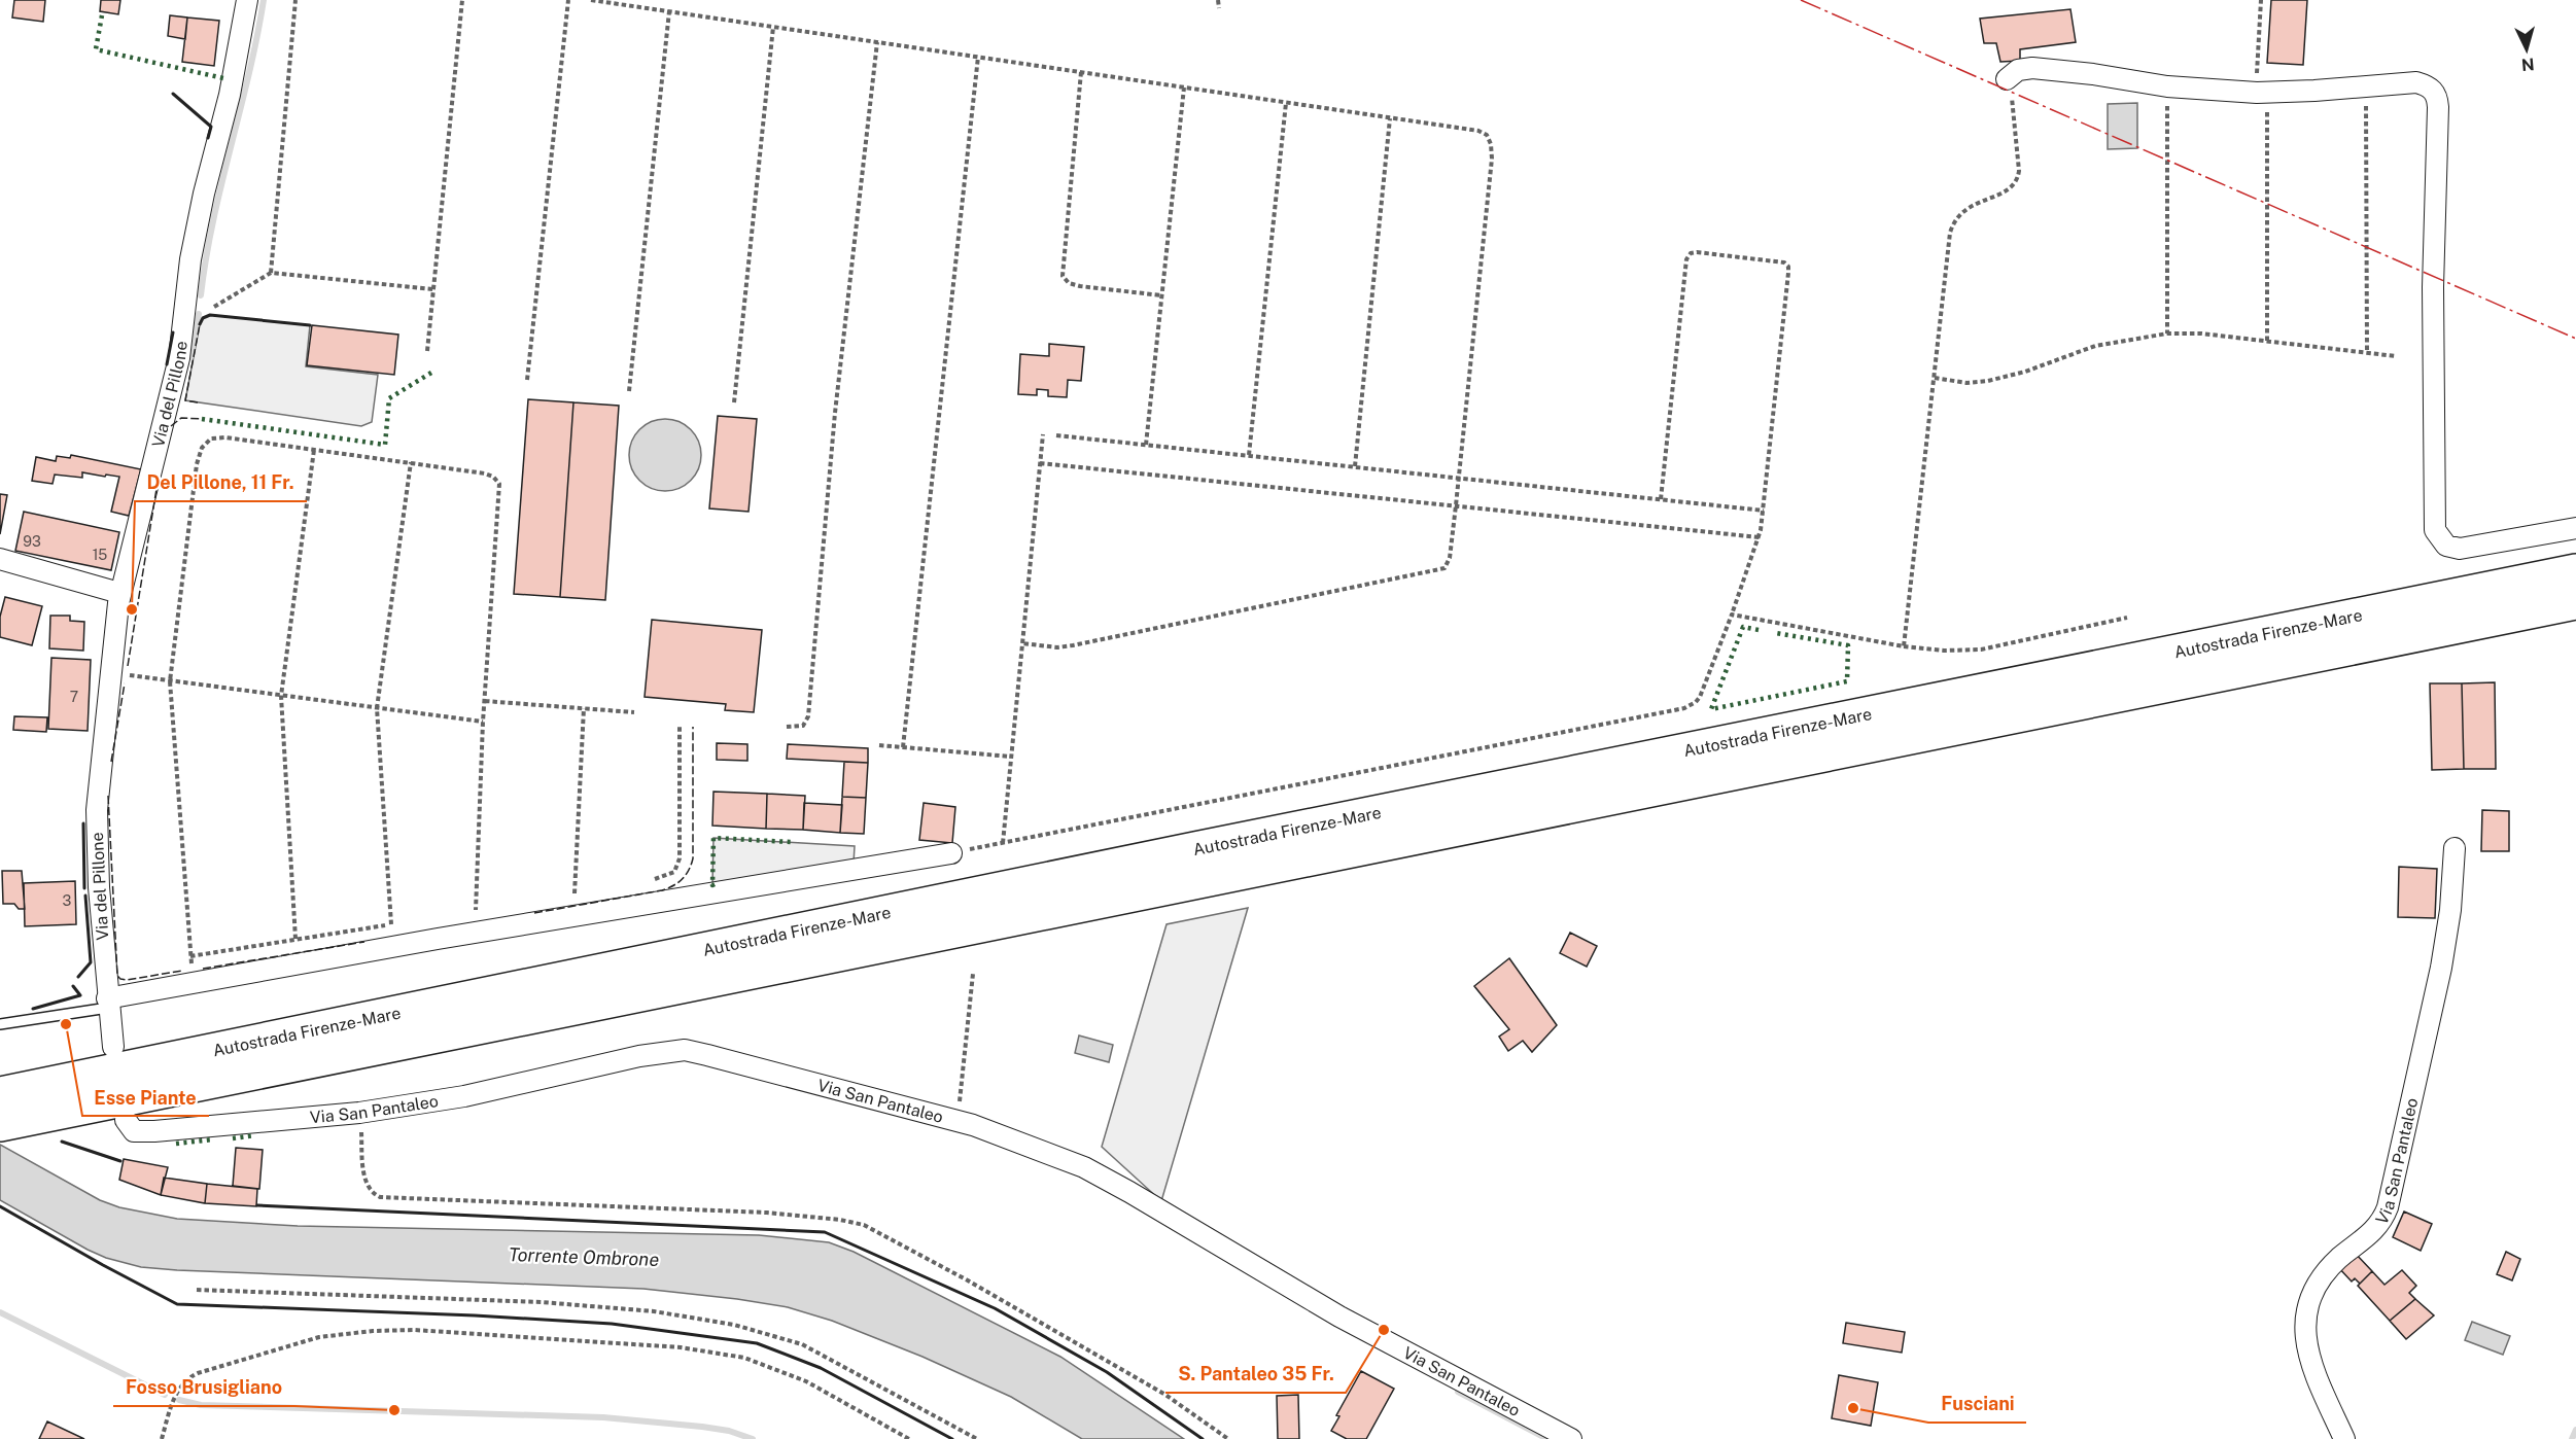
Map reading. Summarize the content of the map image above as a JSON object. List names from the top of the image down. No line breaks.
{"streets":{"highway":["Autostrada Firenze-Mare"],"street":["Via del Pillone","Via San Pantaleo"]},"water":["Torrente Ombrone"],"places":["Del Pillone, 11 Fr.","Esse Piante","S. Pantaleo 35 Fr.","Fusciani","Fosso Brusigliano"],"house_numbers":["93","15","7","3"],"north":"bottom"}
